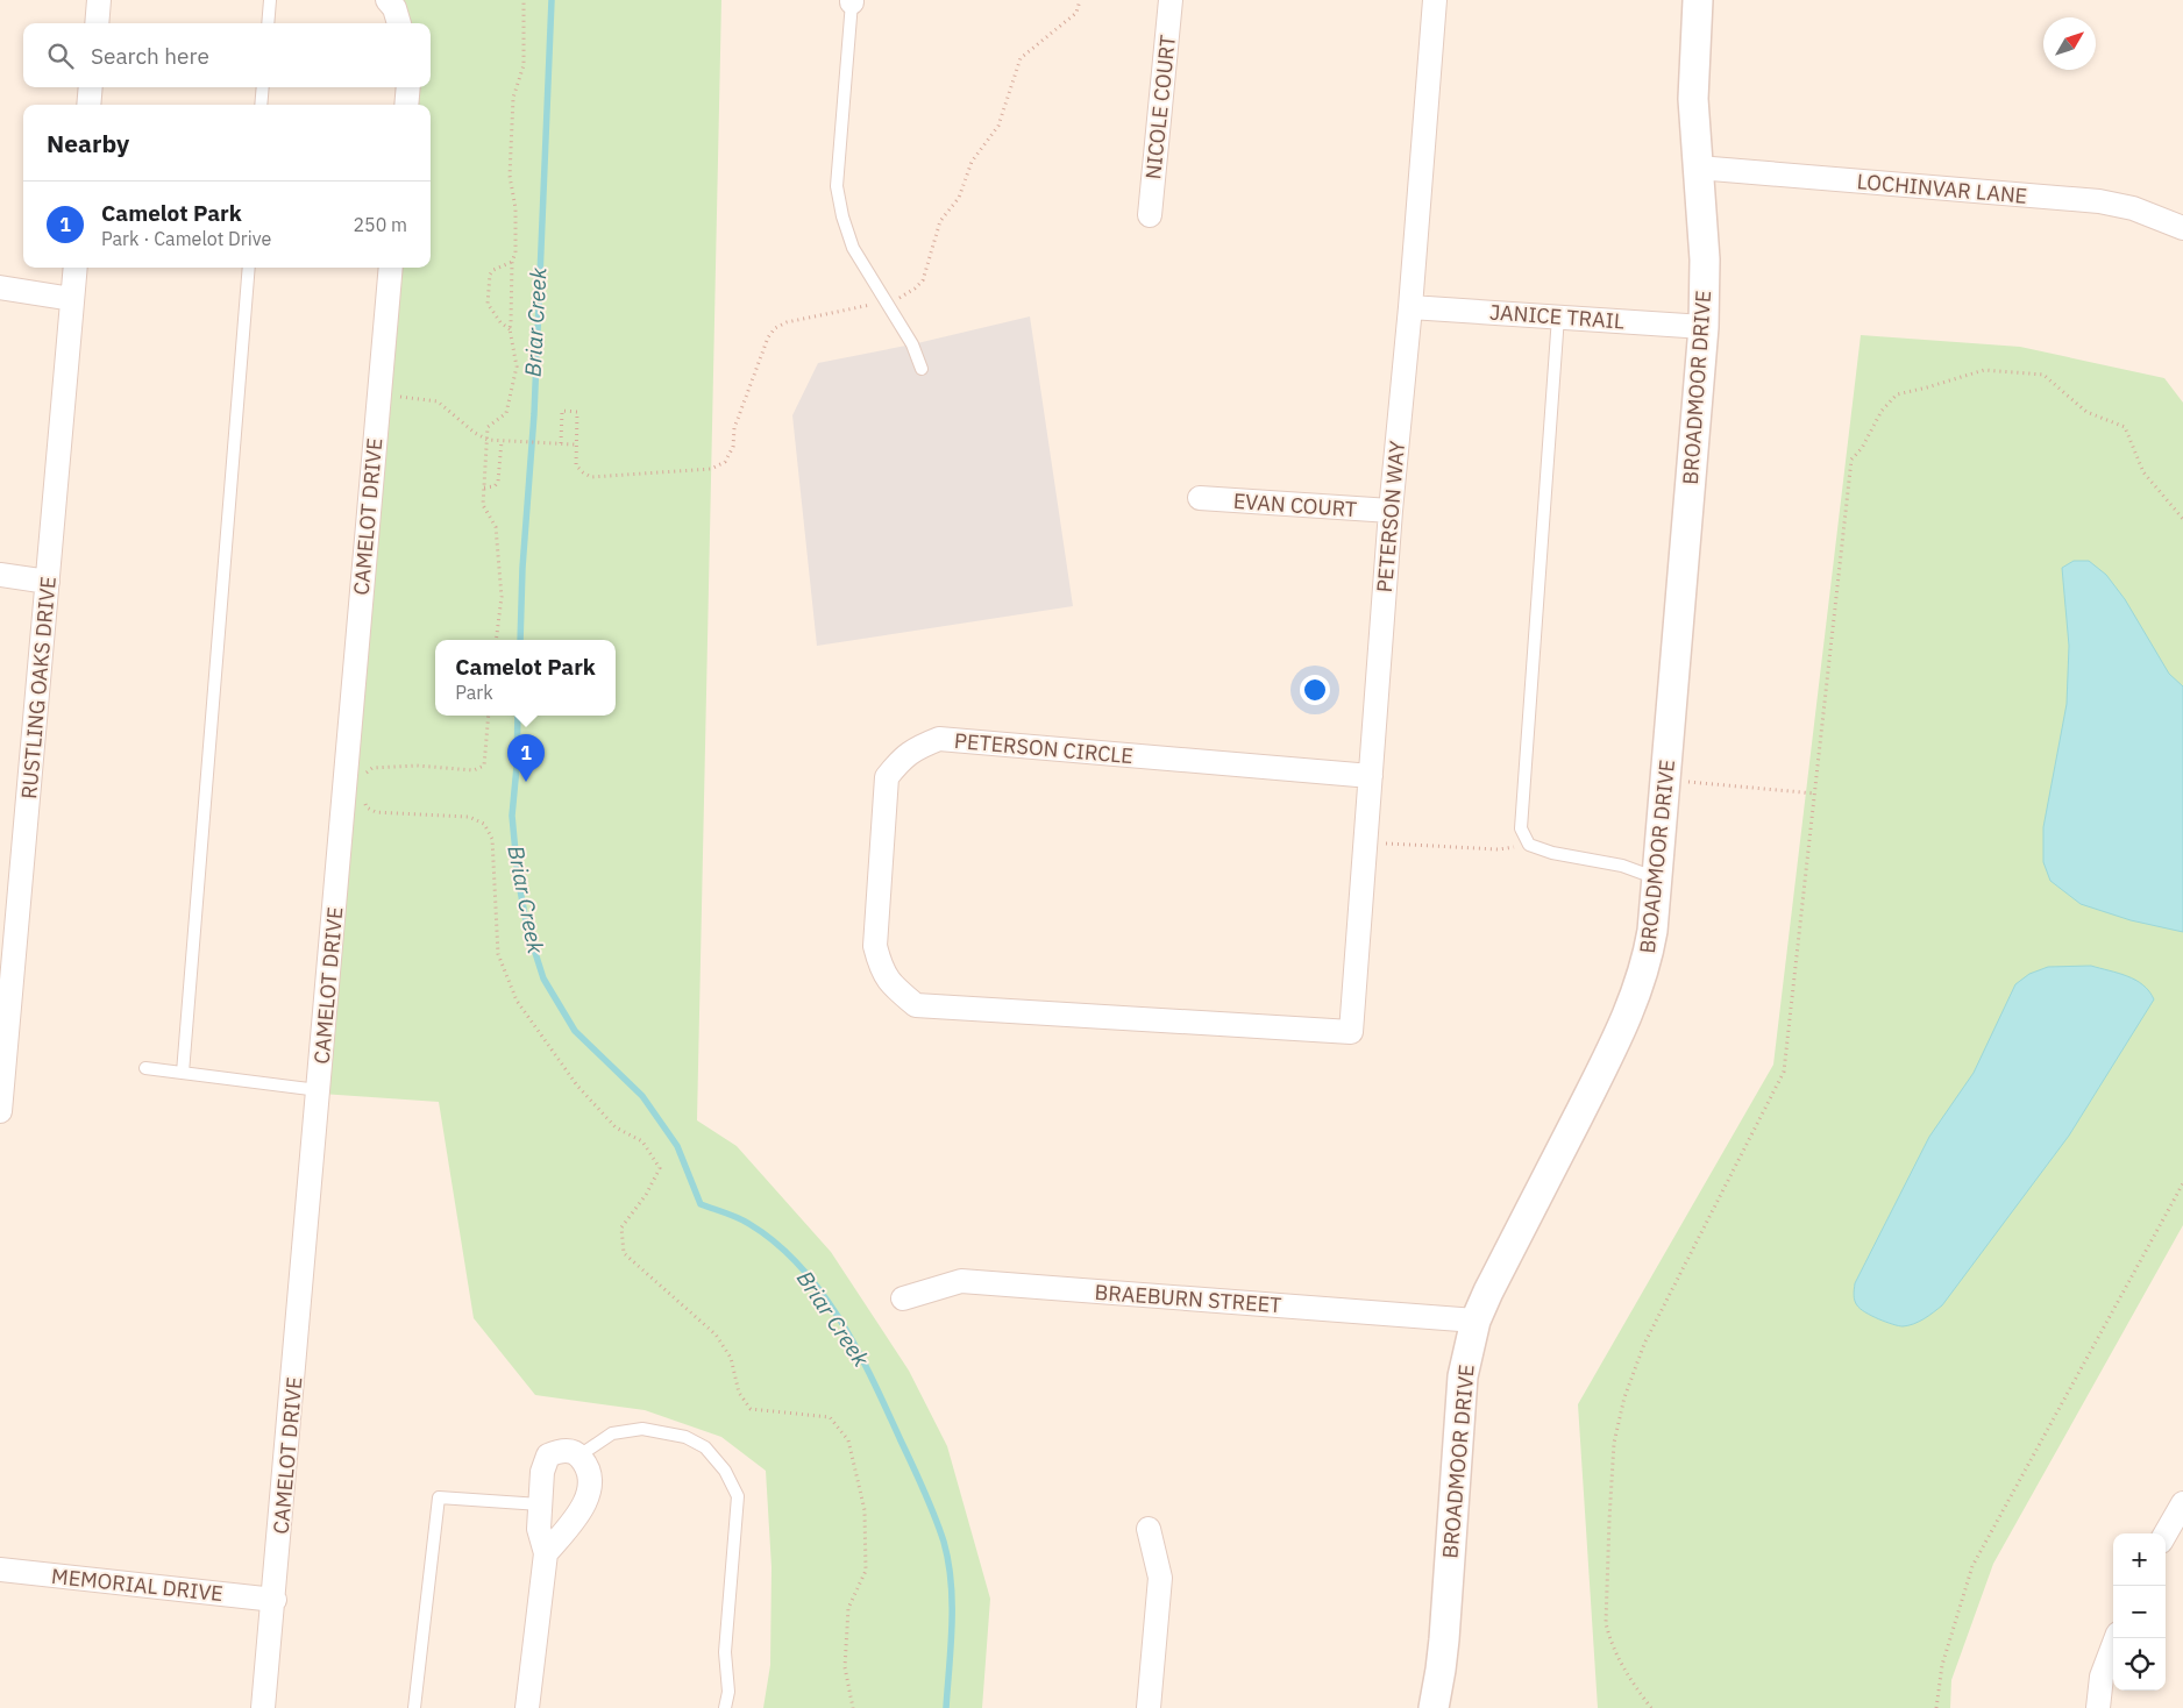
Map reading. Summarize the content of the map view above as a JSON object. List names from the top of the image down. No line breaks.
{"streets":{"street":["NICOLE COURT","LOCHINVAR LANE","JANICE TRAIL","BROADMOOR DRIVE","EVAN COURT","CAMELOT DRIVE","PETERSON WAY","RUSTLING OAKS DRIVE","PETERSON CIRCLE","BRAEBURN STREET","MEMORIAL DRIVE"]},"crossings":[["LOCHINVAR LANE","BROADMOOR DRIVE"],["JANICE TRAIL","BROADMOOR DRIVE"],["JANICE TRAIL","PETERSON WAY"],["BROADMOOR DRIVE","BRAEBURN STREET"],["EVAN COURT","PETERSON WAY"],["CAMELOT DRIVE","MEMORIAL DRIVE"],["PETERSON WAY","PETERSON CIRCLE"]],"water":["Briar Creek"],"north":"top right","page":{"search":"Search here","heading":"Nearby","list":[{"mark":"1","name":"Camelot Park","note":"Park · Camelot Drive","value":"250 m"}],"popup":["Camelot Park","Park"],"pins":"1","map_buttons":["+","−"]}}
